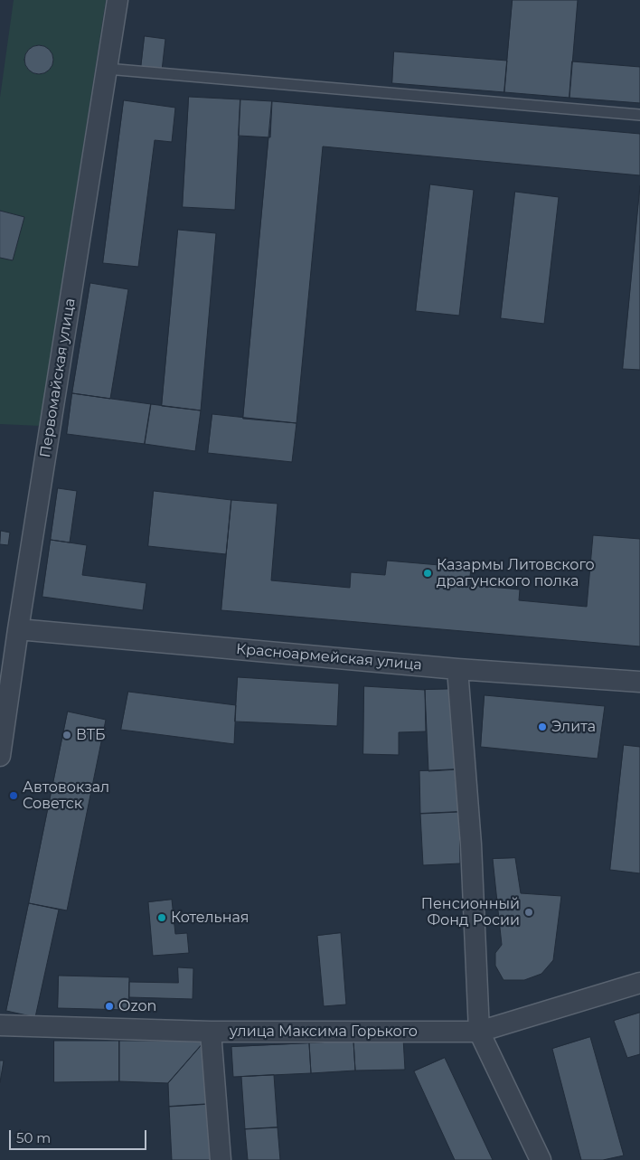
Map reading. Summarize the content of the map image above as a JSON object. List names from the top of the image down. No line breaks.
{"streets":{"street":["Первомайская улица","Красноармейская улица","улица Максима Горького"]},"crossings":[["Первомайская улица","Красноармейская улица"]],"places":["Казармы Литовского драгунского полка","Элита","ВТБ","Автовокзал Советск","Пенсионный Фонд Росии","Котельная","Ozon"],"scale_bar":"50 m"}
